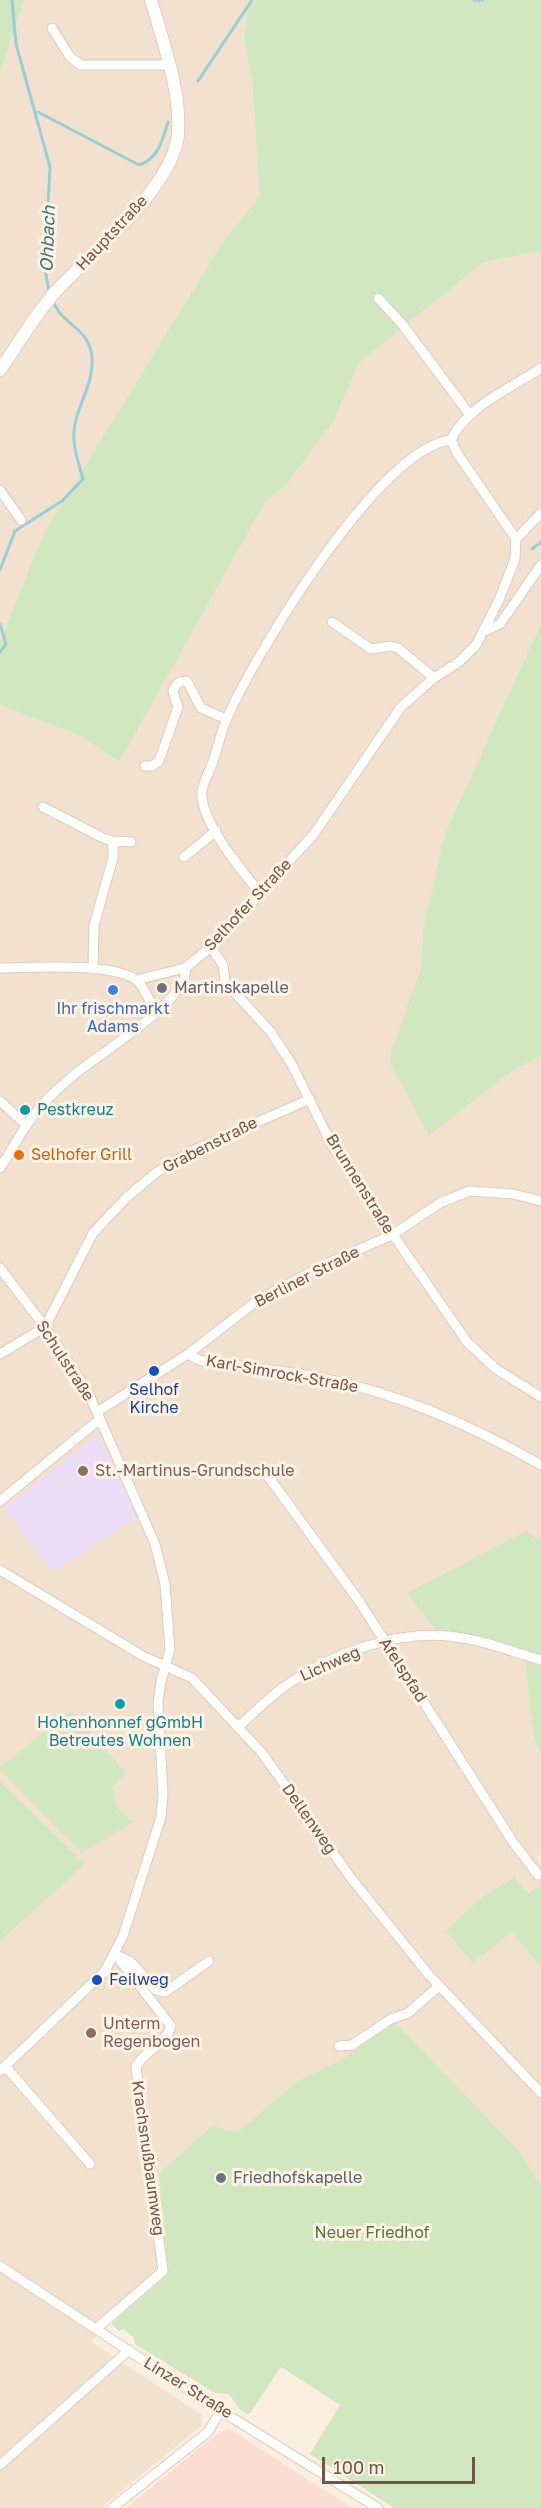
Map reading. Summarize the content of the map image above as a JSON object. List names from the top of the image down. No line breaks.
{"streets":{"main road":["Hauptstraße"],"street":["Selhofer Straße","Grabenstraße","Brunnenstraße","Berliner Straße","Schulstraße","Karl-Simrock-Straße","Lichweg","Afelspfad","Dellenweg","Krachsnußbaumweg","Linzer Straße"]},"crossings":[["Selhofer Straße","Brunnenstraße"],["Grabenstraße","Brunnenstraße"],["Grabenstraße","Schulstraße"],["Brunnenstraße","Berliner Straße"],["Berliner Straße","Schulstraße"],["Berliner Straße","Karl-Simrock-Straße"],["Schulstraße","Dellenweg"],["Lichweg","Afelspfad"],["Lichweg","Dellenweg"],["Krachsnußbaumweg","Linzer Straße"]],"water":["Ohbach"],"parks":["Neuer Friedhof"],"places":["Martinskapelle","Ihr frischmarkt Adams","Pestkreuz","Selhofer Grill","Selhof Kirche","St.-Martinus-Grundschule","Hohenhonnef gGmbH Betreutes Wohnen","Feilweg","Unterm Regenbogen","Friedhofskapelle"],"scale_bar":"100 m"}
